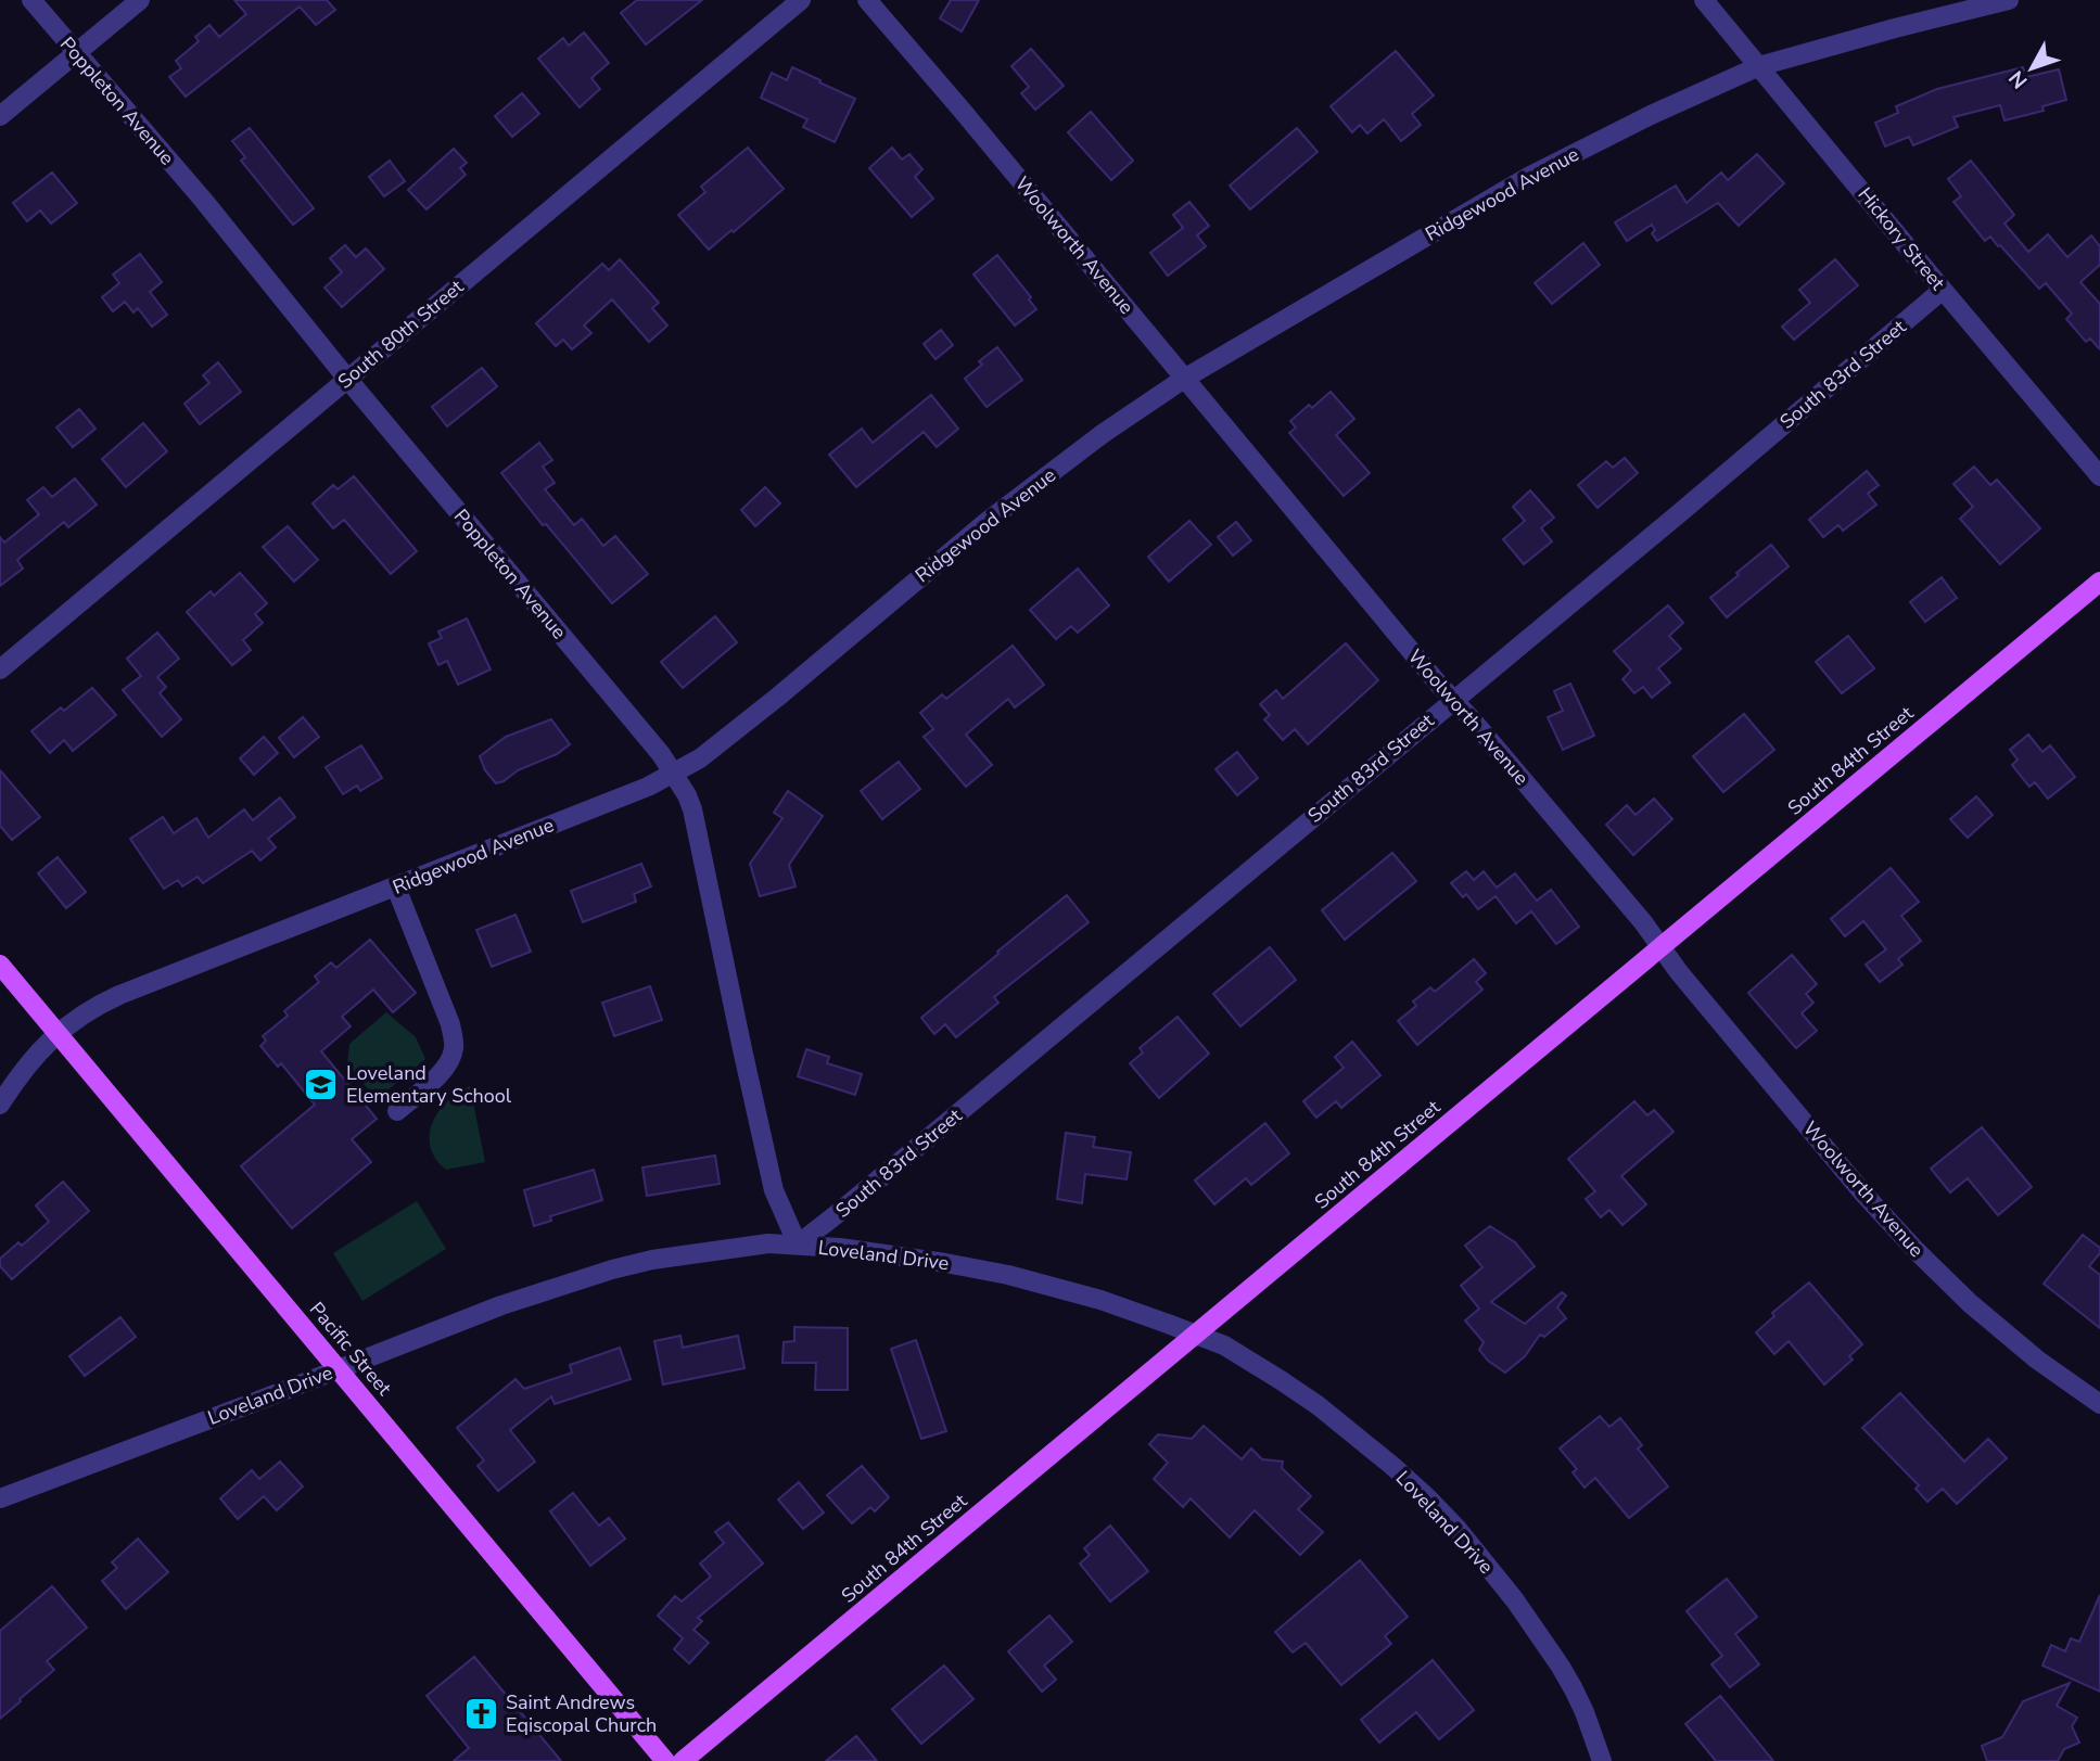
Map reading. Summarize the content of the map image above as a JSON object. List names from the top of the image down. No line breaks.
{"streets":{"main road":["South 84th Street","Pacific Street"],"street":["Poppleton Avenue","Ridgewood Avenue","Hickory Street","Woolworth Avenue","South 80th Street","South 83rd Street","Loveland Drive"]},"crossings":[["Poppleton Avenue","Ridgewood Avenue"],["Poppleton Avenue","South 80th Street"],["Poppleton Avenue","South 83rd Street"],["Poppleton Avenue","Loveland Drive"],["Ridgewood Avenue","Hickory Street"],["Ridgewood Avenue","Woolworth Avenue"],["Ridgewood Avenue","Pacific Street"],["Hickory Street","South 83rd Street"],["Woolworth Avenue","South 83rd Street"],["Woolworth Avenue","South 84th Street"],["South 83rd Street","Loveland Drive"],["South 84th Street","Loveland Drive"],["Loveland Drive","Pacific Street"]],"places":{"school or university":["Loveland Elementary School"],"church":["Saint Andrews Eqiscopal Church"]},"north":"bottom left"}
